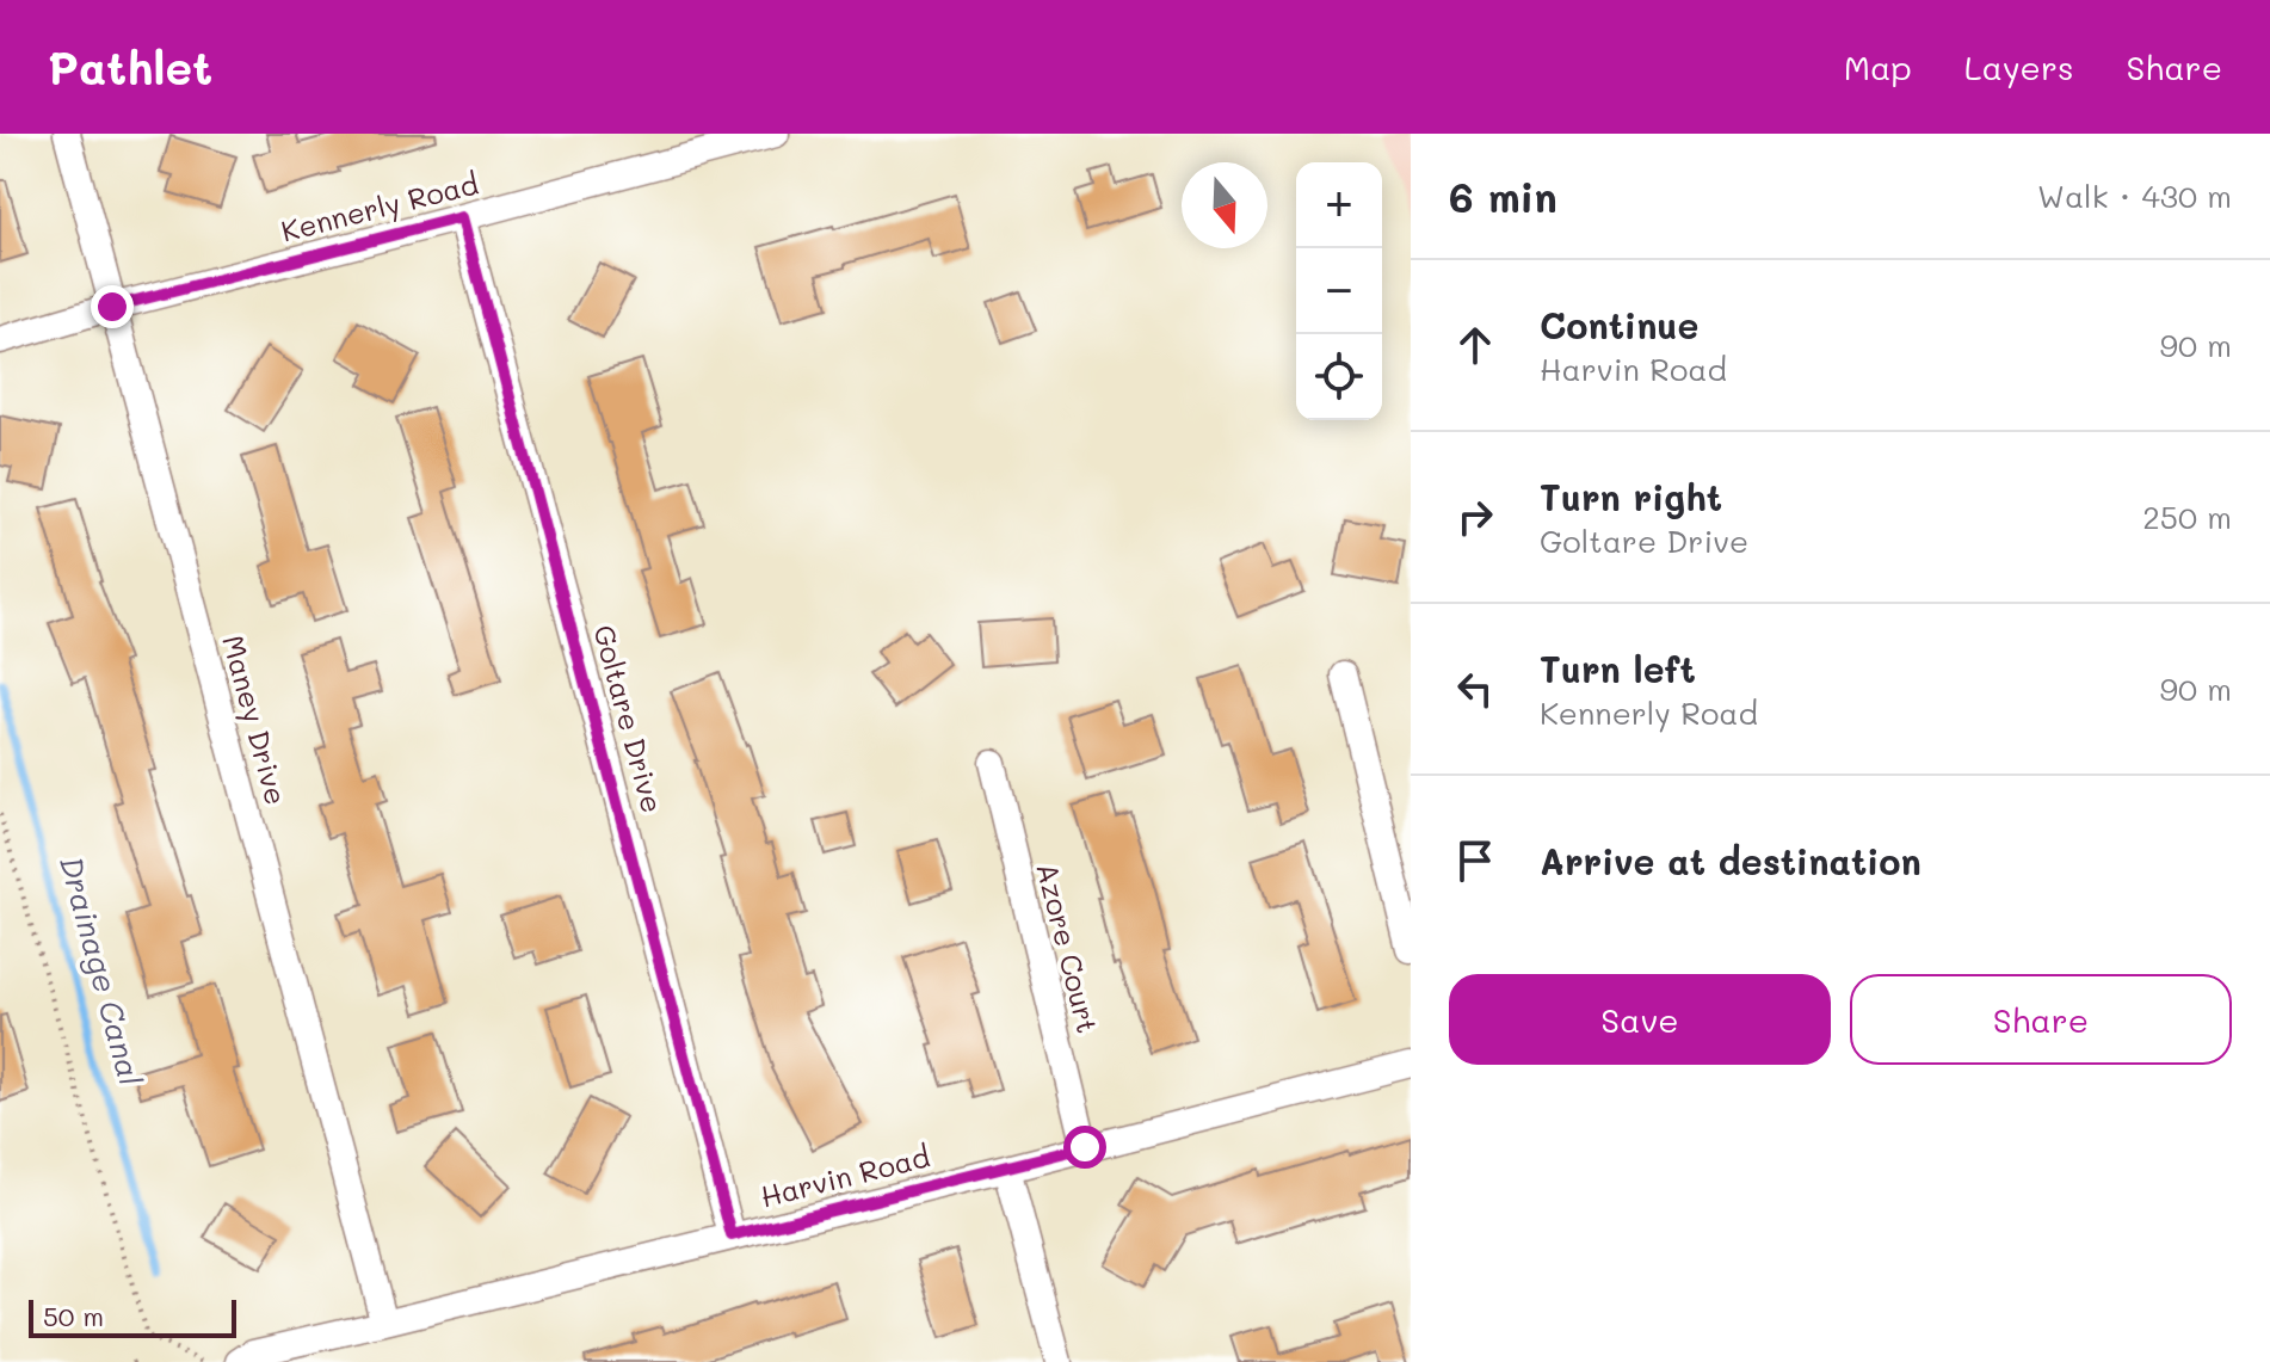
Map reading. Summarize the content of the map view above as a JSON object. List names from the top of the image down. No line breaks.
{"streets":{"street":["Kennerly Road","Goltare Drive","Maney Drive","Azore Court","Harvin Road"]},"crossings":[["Kennerly Road","Goltare Drive"],["Kennerly Road","Maney Drive"],["Goltare Drive","Harvin Road"],["Maney Drive","Harvin Road"],["Azore Court","Harvin Road"]],"water":["Drainage Canal"],"scale_bar":"50 m","north":"bottom","page":{"header":"Pathlet","nav":["Map","Layers","Share"],"heading":["6 min","Walk · 430 m"],"map_buttons":["+","−"],"list":[["Continue","Harvin Road","90 m"],["Turn right","Goltare Drive","250 m"],["Turn left","Kennerly Road","90 m"],"Arrive at destination"],"buttons":["Save","Share"],"scale":"50 m"}}
